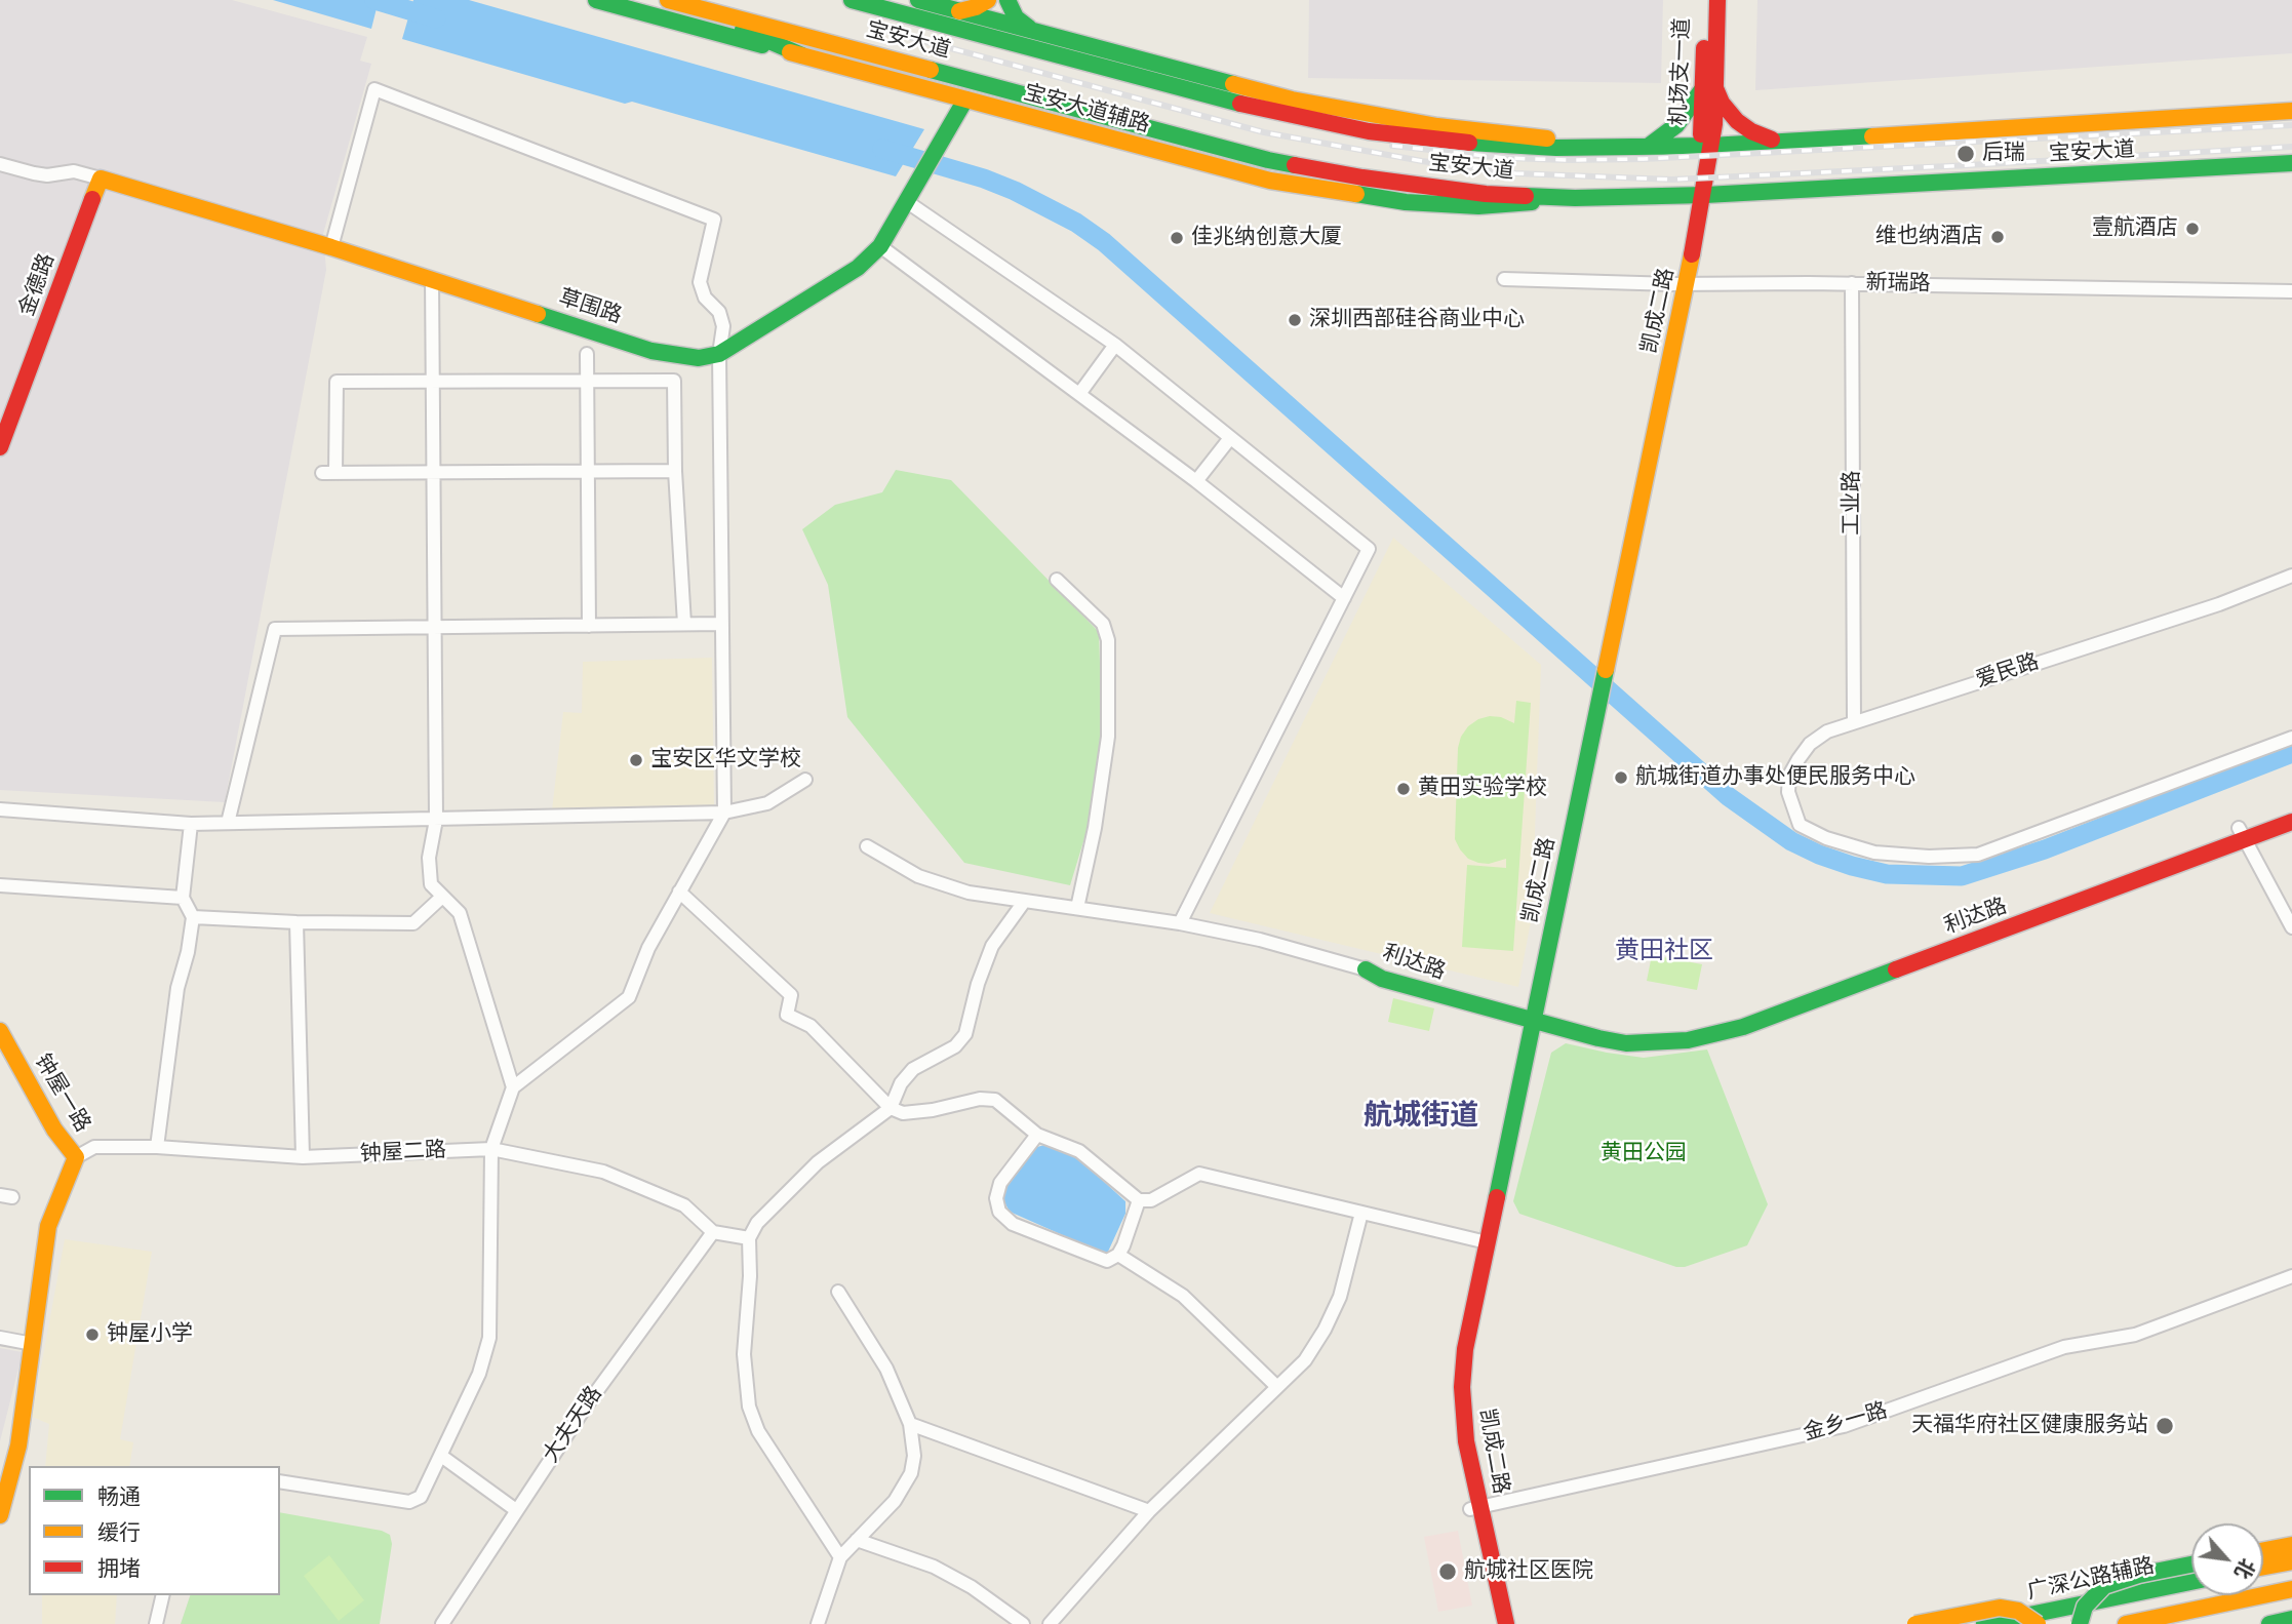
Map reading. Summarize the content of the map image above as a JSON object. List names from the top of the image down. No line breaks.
{"streets":{"main road":["宝安大道","机场支一道","宝安大道辅路","金德路","草围路","凯成二路","利达路","钟屋一路","广深公路辅路"],"street":["新瑞路","工业路","爱民路","钟屋二路","金乡一路","大夫天路"]},"crossings":[["宝安大道","机场支一道"],["宝安大道","宝安大道辅路"],["宝安大道","凯成二路"],["机场支一道","凯成二路"],["宝安大道辅路","草围路"],["新瑞路","凯成二路"],["新瑞路","工业路"],["金德路","草围路"],["凯成二路","利达路"],["凯成二路","金乡一路"],["工业路","爱民路"],["钟屋一路","钟屋二路"],["钟屋二路","大夫天路"]],"districts":["黄田社区","航城街道"],"parks":["黄田公园"],"places":["后瑞","壹航酒店","维也纳酒店","佳兆纳创意大厦","深圳西部硅谷商业中心","宝安区华文学校","航城街道办事处便民服务中心","黄田实验学校","钟屋小学","天福华府社区健康服务站","航城社区医院"],"legend":["畅通","缓行","拥堵"],"north":"bottom right"}
